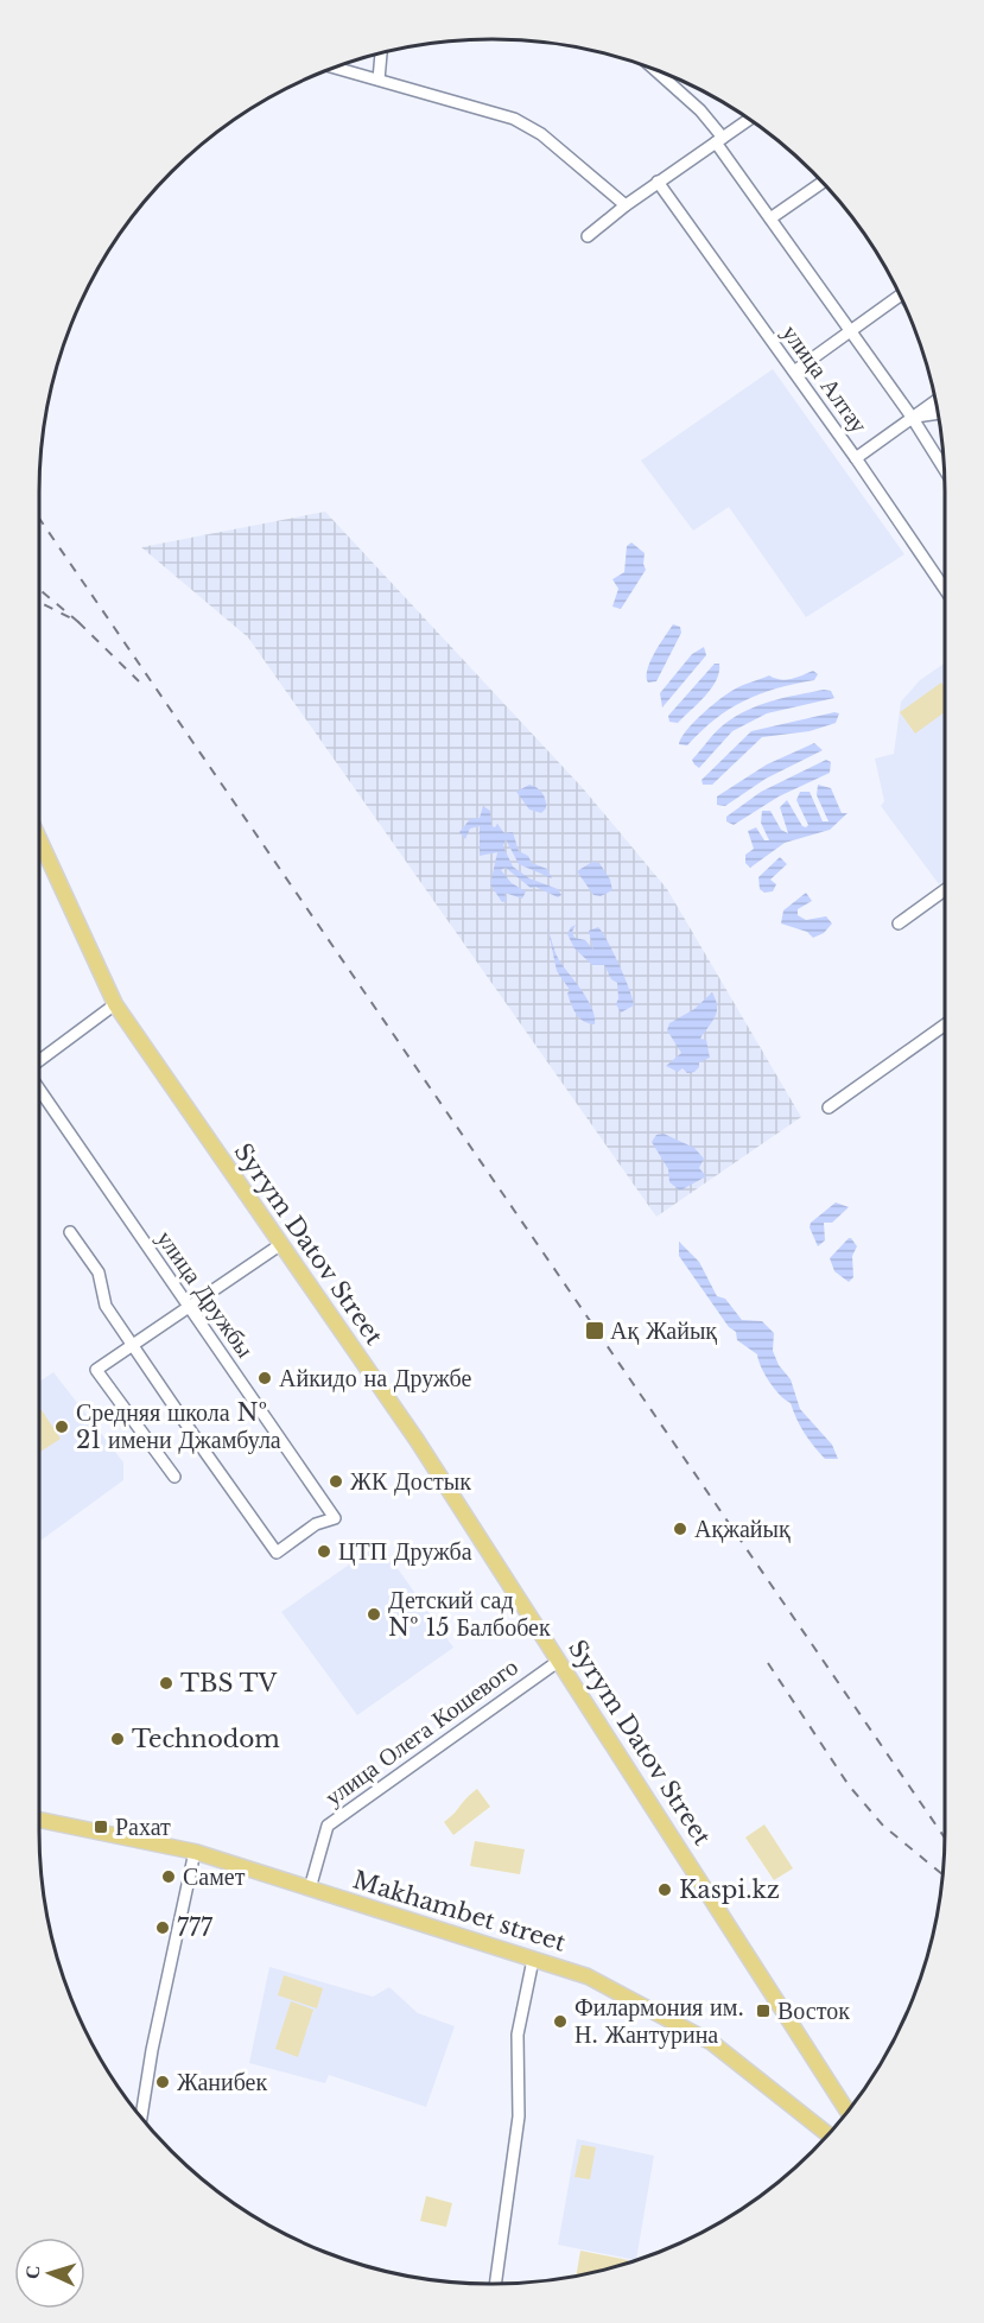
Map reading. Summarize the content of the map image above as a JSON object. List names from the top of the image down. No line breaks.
{"streets":{"main road":["Syrym Datov Street","Makhambet street"],"street":["улица Алтау","улица Дружбы","улица Олега Кошевого"]},"crossings":[["Syrym Datov Street","улица Дружбы"],["Syrym Datov Street","улица Олега Кошевого"],["улица Олега Кошевого","Makhambet street"]],"places":{"transit":["Ақ Жайық","Рахат","Восток"],"other":["Айкидо на Дружбе","Средняя школа № 21 имени Джамбула","ЖК Достык","Ақжайық","ЦТП Дружба","Детский сад № 15 Балбобек","TBS TV","Technodom","Самет","Kaspi.kz","777","Филармония им. Н. Жантурина","Жанибек"]},"north":"left"}
